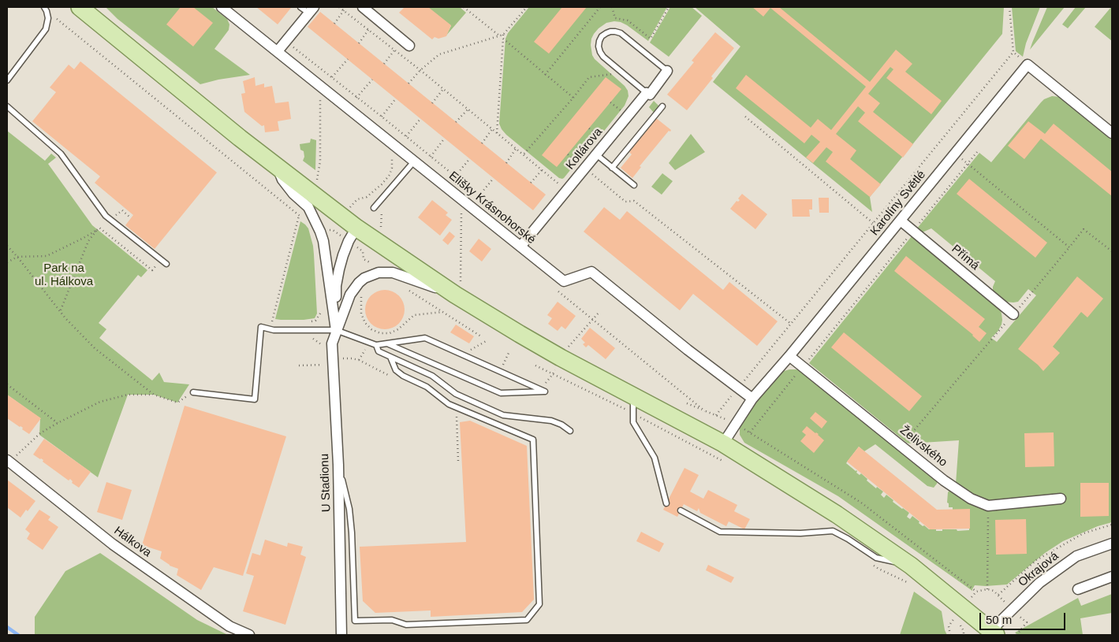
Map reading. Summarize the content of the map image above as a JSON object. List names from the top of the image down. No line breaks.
{"streets":{"street":["Kollárova","Karolíny Světlé","Elišky Krásnohorské","Přímá","Želivského","U Stadionu","Hálkova","Okrajová"]},"crossings":[["Kollárova","Elišky Krásnohorské"],["Karolíny Světlé","Elišky Krásnohorské"],["Karolíny Světlé","Přímá"],["Karolíny Světlé","Želivského"]],"parks":["Park na ul. Hálkova"],"scale_bar":"50 m"}
